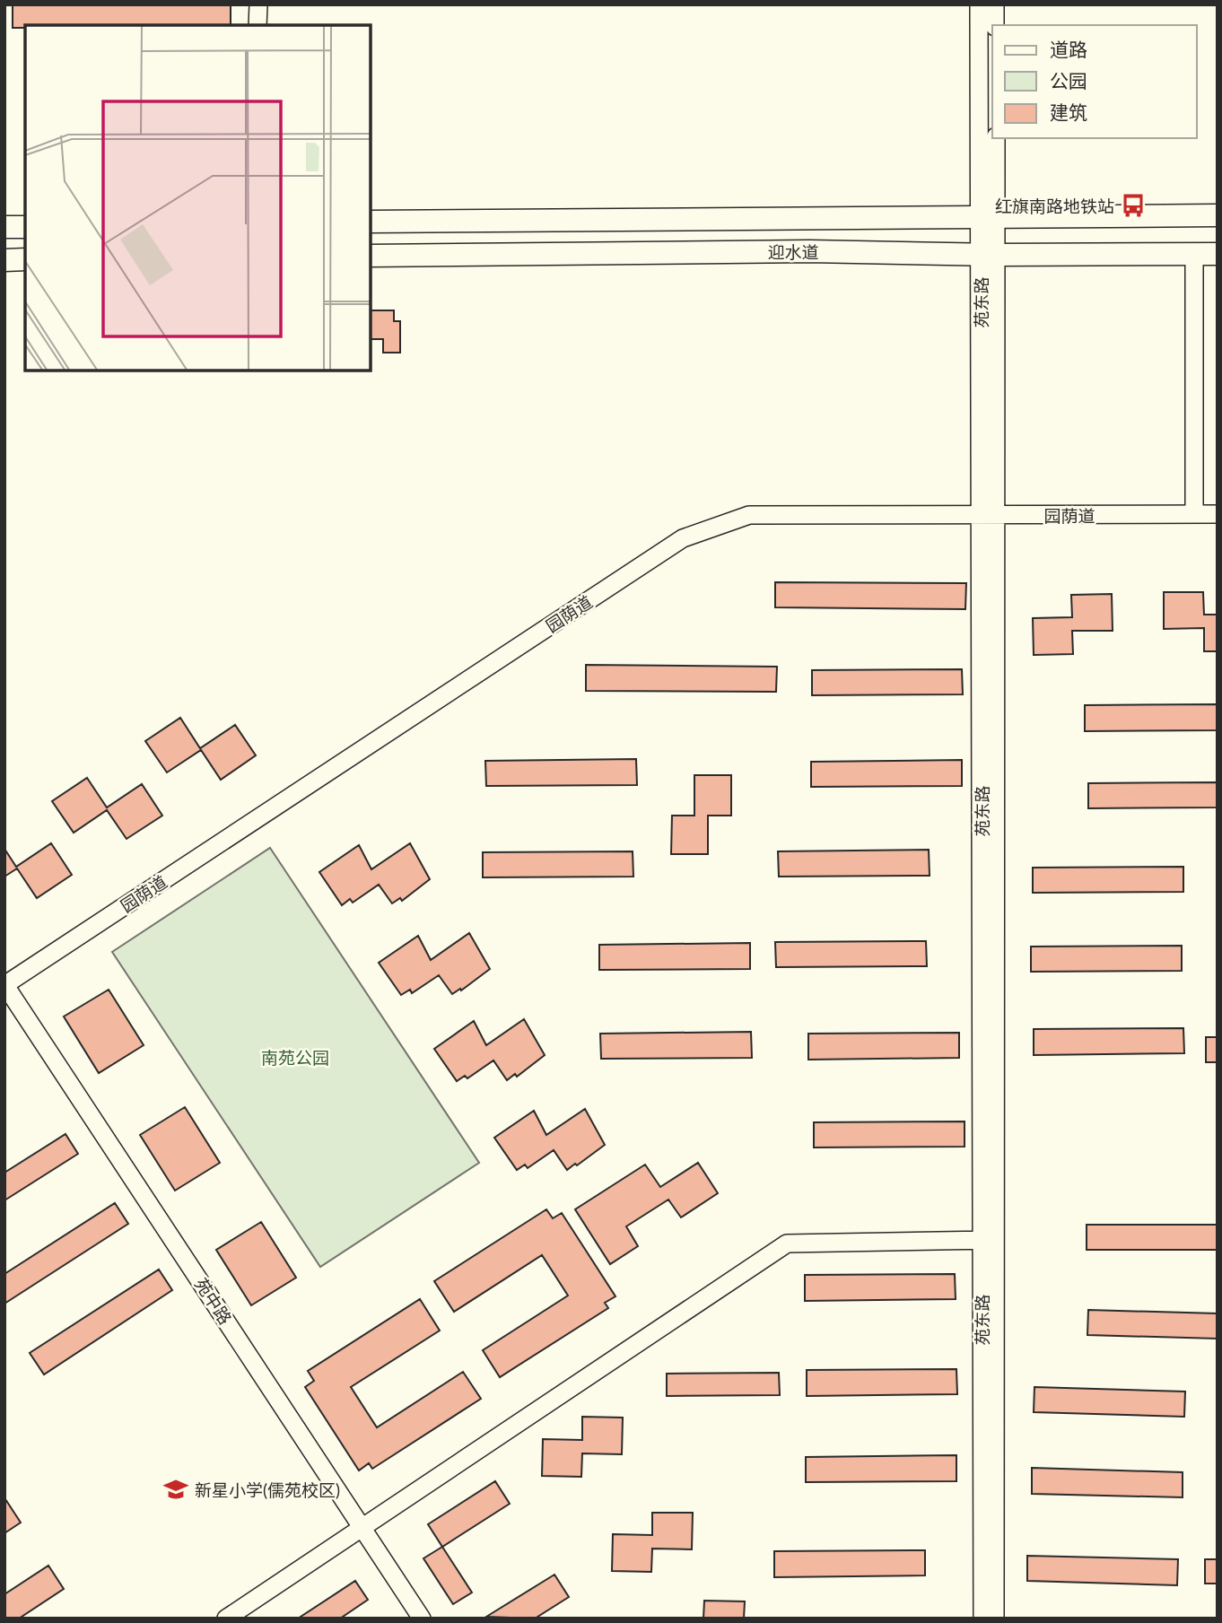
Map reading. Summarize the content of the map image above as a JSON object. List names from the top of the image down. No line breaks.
{"streets":{"main road":["迎水道"],"street":["苑东路","园荫道","苑中路"]},"crossings":[["迎水道","苑东路"],["苑东路","园荫道"],["园荫道","苑中路"]],"parks":["南苑公园"],"places":{"bus stop":["红旗南路地铁站"],"school or university":["新星小学(儒苑校区)"]},"legend":["道路","公园","建筑"]}
